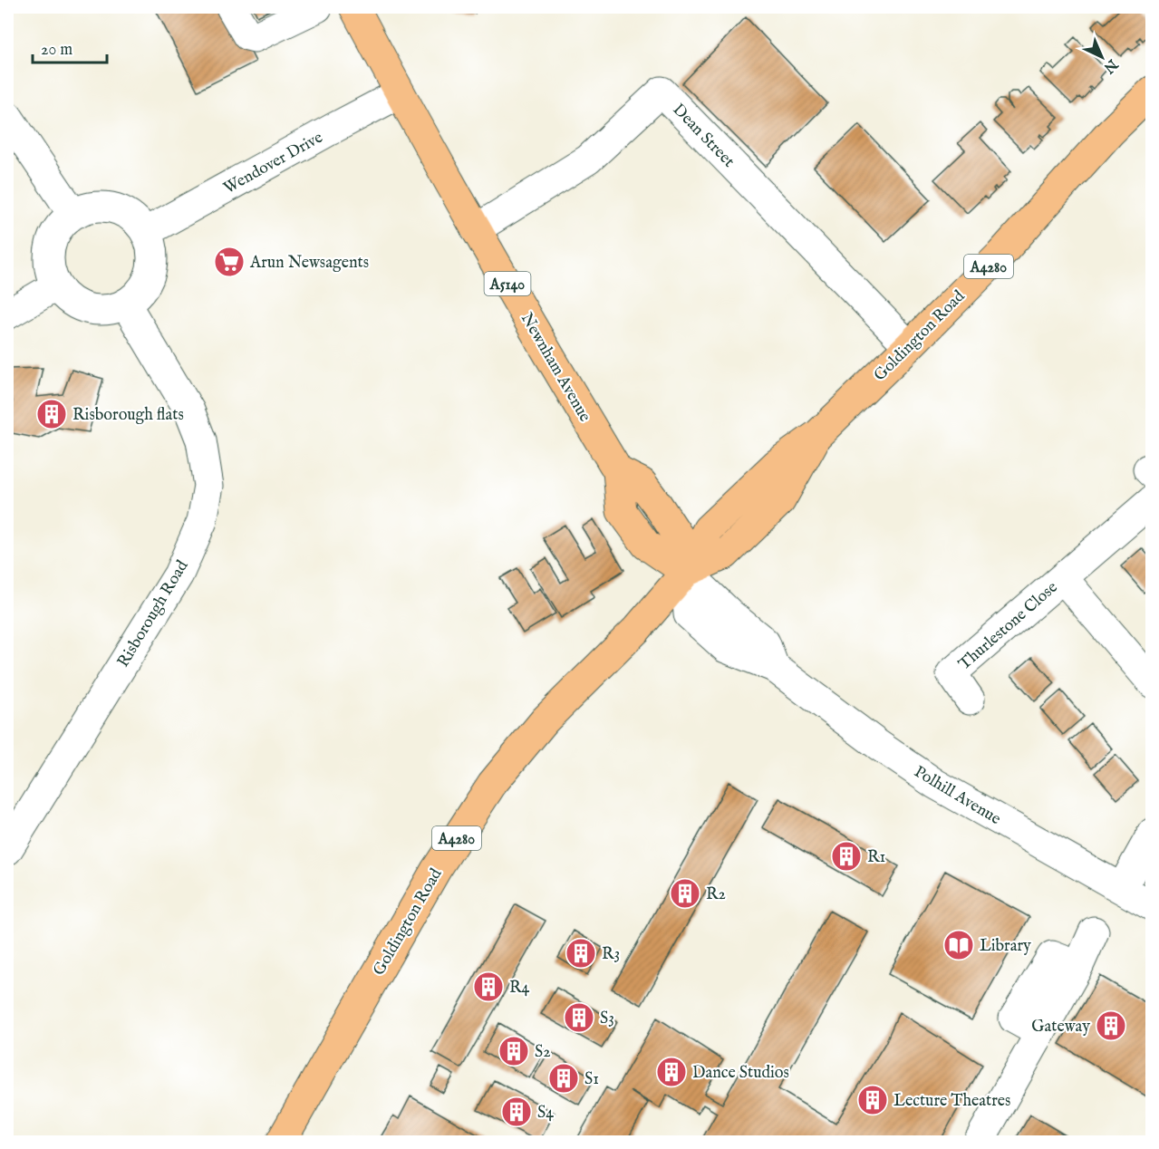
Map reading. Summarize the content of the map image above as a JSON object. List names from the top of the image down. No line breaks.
{"streets":{"main road":["A4280","A5140","Goldington Road","Newnham Avenue"],"street":["Dean Street","Wendover Drive","Risborough Road","Thurlestone Close","Polhill Avenue"]},"crossings":[["Dean Street","Goldington Road"],["Dean Street","Newnham Avenue"],["Wendover Drive","Newnham Avenue"],["Wendover Drive","Risborough Road"],["Goldington Road","Newnham Avenue"],["Goldington Road","Polhill Avenue"],["Newnham Avenue","Polhill Avenue"]],"places":{"supermarket":["Arun Newsagents"],"building":["Risborough flats","R1","R2","R3","R4","S3","Gateway","S2","Dance Studios","S1","Lecture Theatres","S4"],"library":["Library"]},"scale_bar":"20 m","north":"bottom right"}
